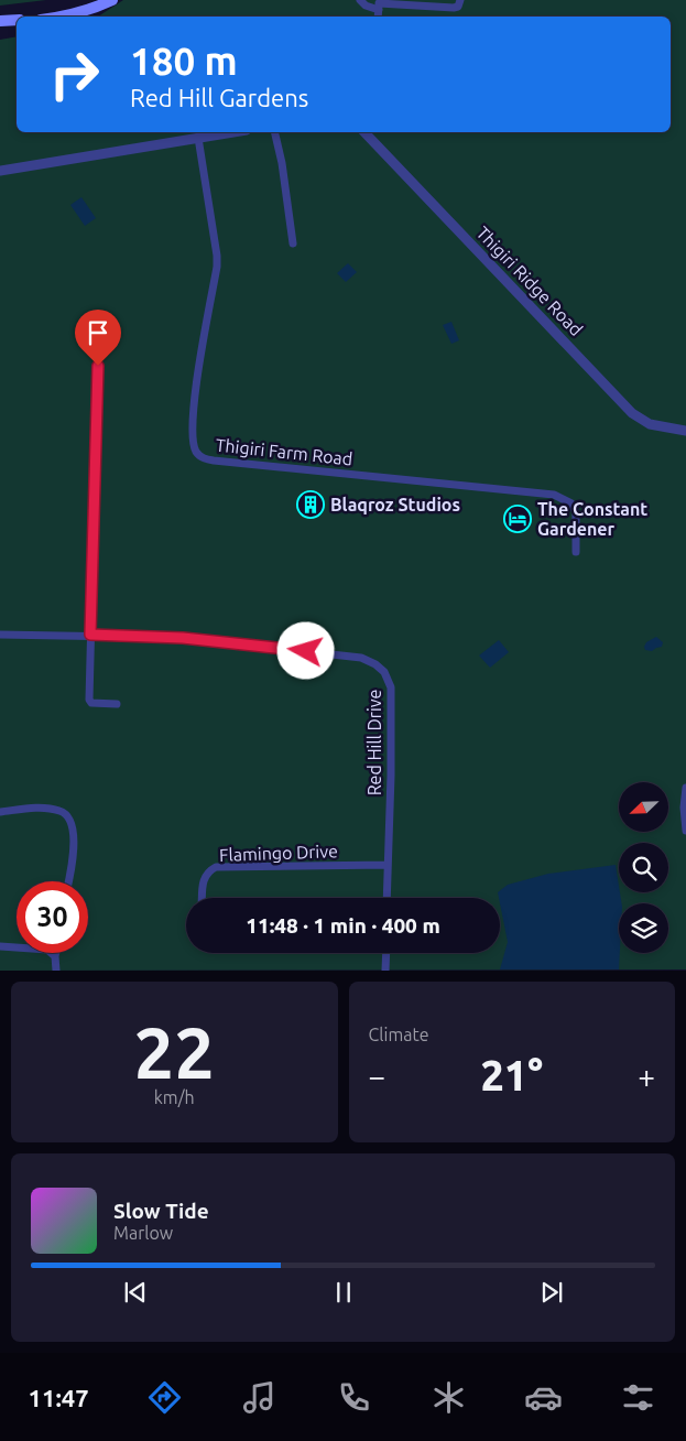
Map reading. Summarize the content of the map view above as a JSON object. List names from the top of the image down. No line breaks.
{"streets":{"street":["Thigiri Ridge Road","Thigiri Farm Road","Red Hill Drive","Flamingo Drive"]},"crossings":[["Red Hill Drive","Flamingo Drive"]],"places":{"building":["Blaqroz Studios"],"hotel":["The Constant Gardener"]},"north":"bottom left","page":{"turn":["180 m","Red Hill Gardens"],"limit":"30","trip":"11:48 · 1 min · 400 m","tile":[["22","km/h"],"Climate"],"heat":["−","21°","+"],"song":["Slow Tide","Marlow"],"tabs":"11:47"}}
